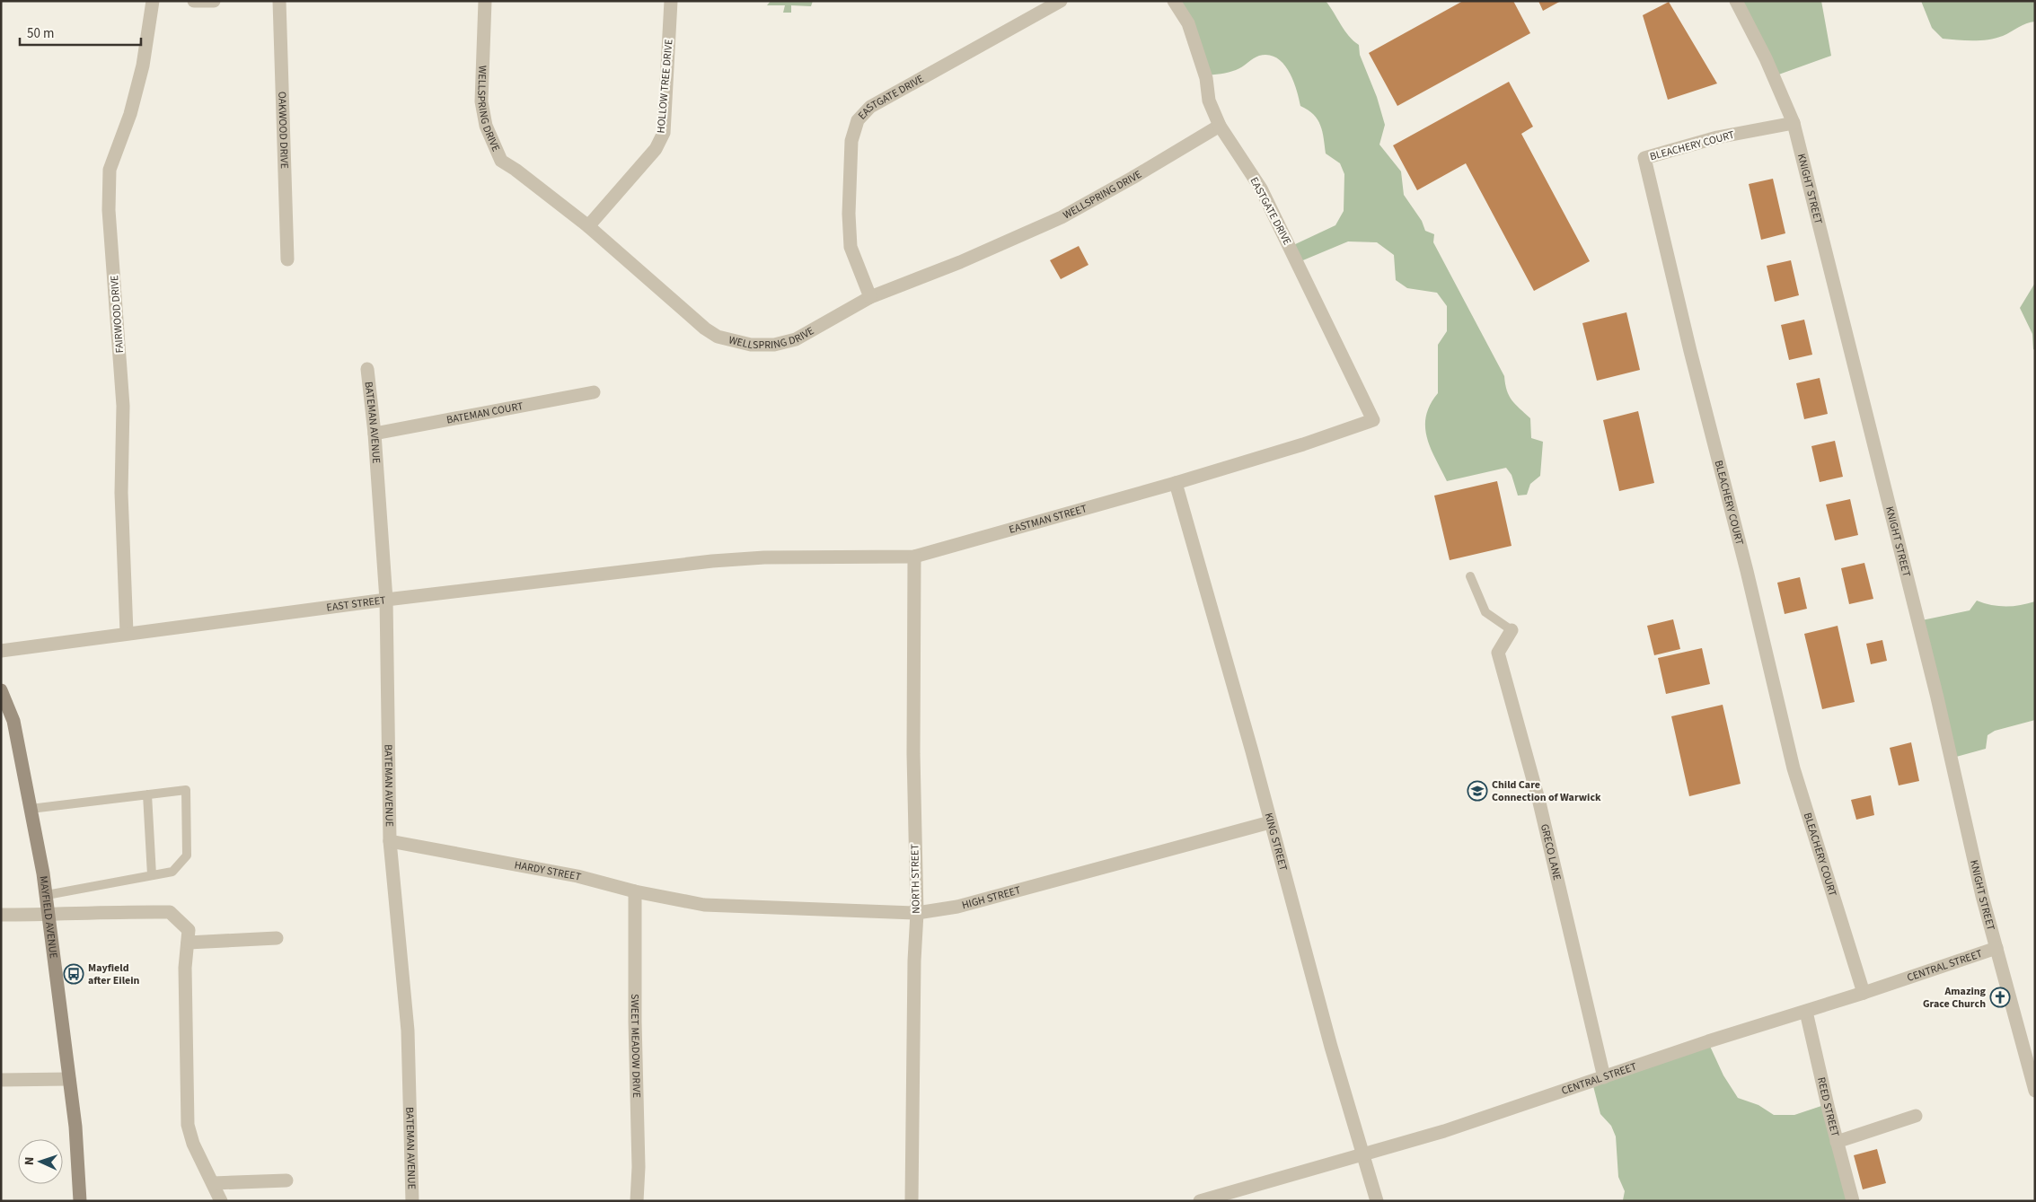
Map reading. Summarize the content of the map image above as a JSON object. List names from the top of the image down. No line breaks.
{"streets":{"main road":["MAYFIELD AVENUE"],"street":["HOLLOW TREE DRIVE","EASTGATE DRIVE","WELLSPRING DRIVE","OAKWOOD DRIVE","BLEACHERY COURT","KNIGHT STREET","FAIRWOOD DRIVE","BATEMAN COURT","BATEMAN AVENUE","EASTMAN STREET","EAST STREET","KING STREET","GRECO LANE","HARDY STREET","NORTH STREET","HIGH STREET","CENTRAL STREET","SWEET MEADOW DRIVE","REED STREET"]},"crossings":[["HOLLOW TREE DRIVE","WELLSPRING DRIVE"],["EASTGATE DRIVE","WELLSPRING DRIVE"],["EASTGATE DRIVE","EASTMAN STREET"],["BLEACHERY COURT","KNIGHT STREET"],["BLEACHERY COURT","CENTRAL STREET"],["KNIGHT STREET","CENTRAL STREET"],["FAIRWOOD DRIVE","EAST STREET"],["BATEMAN COURT","BATEMAN AVENUE"],["BATEMAN AVENUE","EAST STREET"],["BATEMAN AVENUE","HARDY STREET"],["EASTMAN STREET","EAST STREET"],["EASTMAN STREET","KING STREET"],["EASTMAN STREET","NORTH STREET"],["KING STREET","HIGH STREET"],["KING STREET","CENTRAL STREET"],["GRECO LANE","CENTRAL STREET"],["HARDY STREET","HIGH STREET"],["HARDY STREET","SWEET MEADOW DRIVE"],["NORTH STREET","HIGH STREET"],["CENTRAL STREET","REED STREET"]],"places":{"school or university":["Child Care Connection of Warwick"],"bus stop":["Mayfield after Eilein"],"church":["Amazing Grace Church"]},"scale_bar":"50 m","north":"left"}
